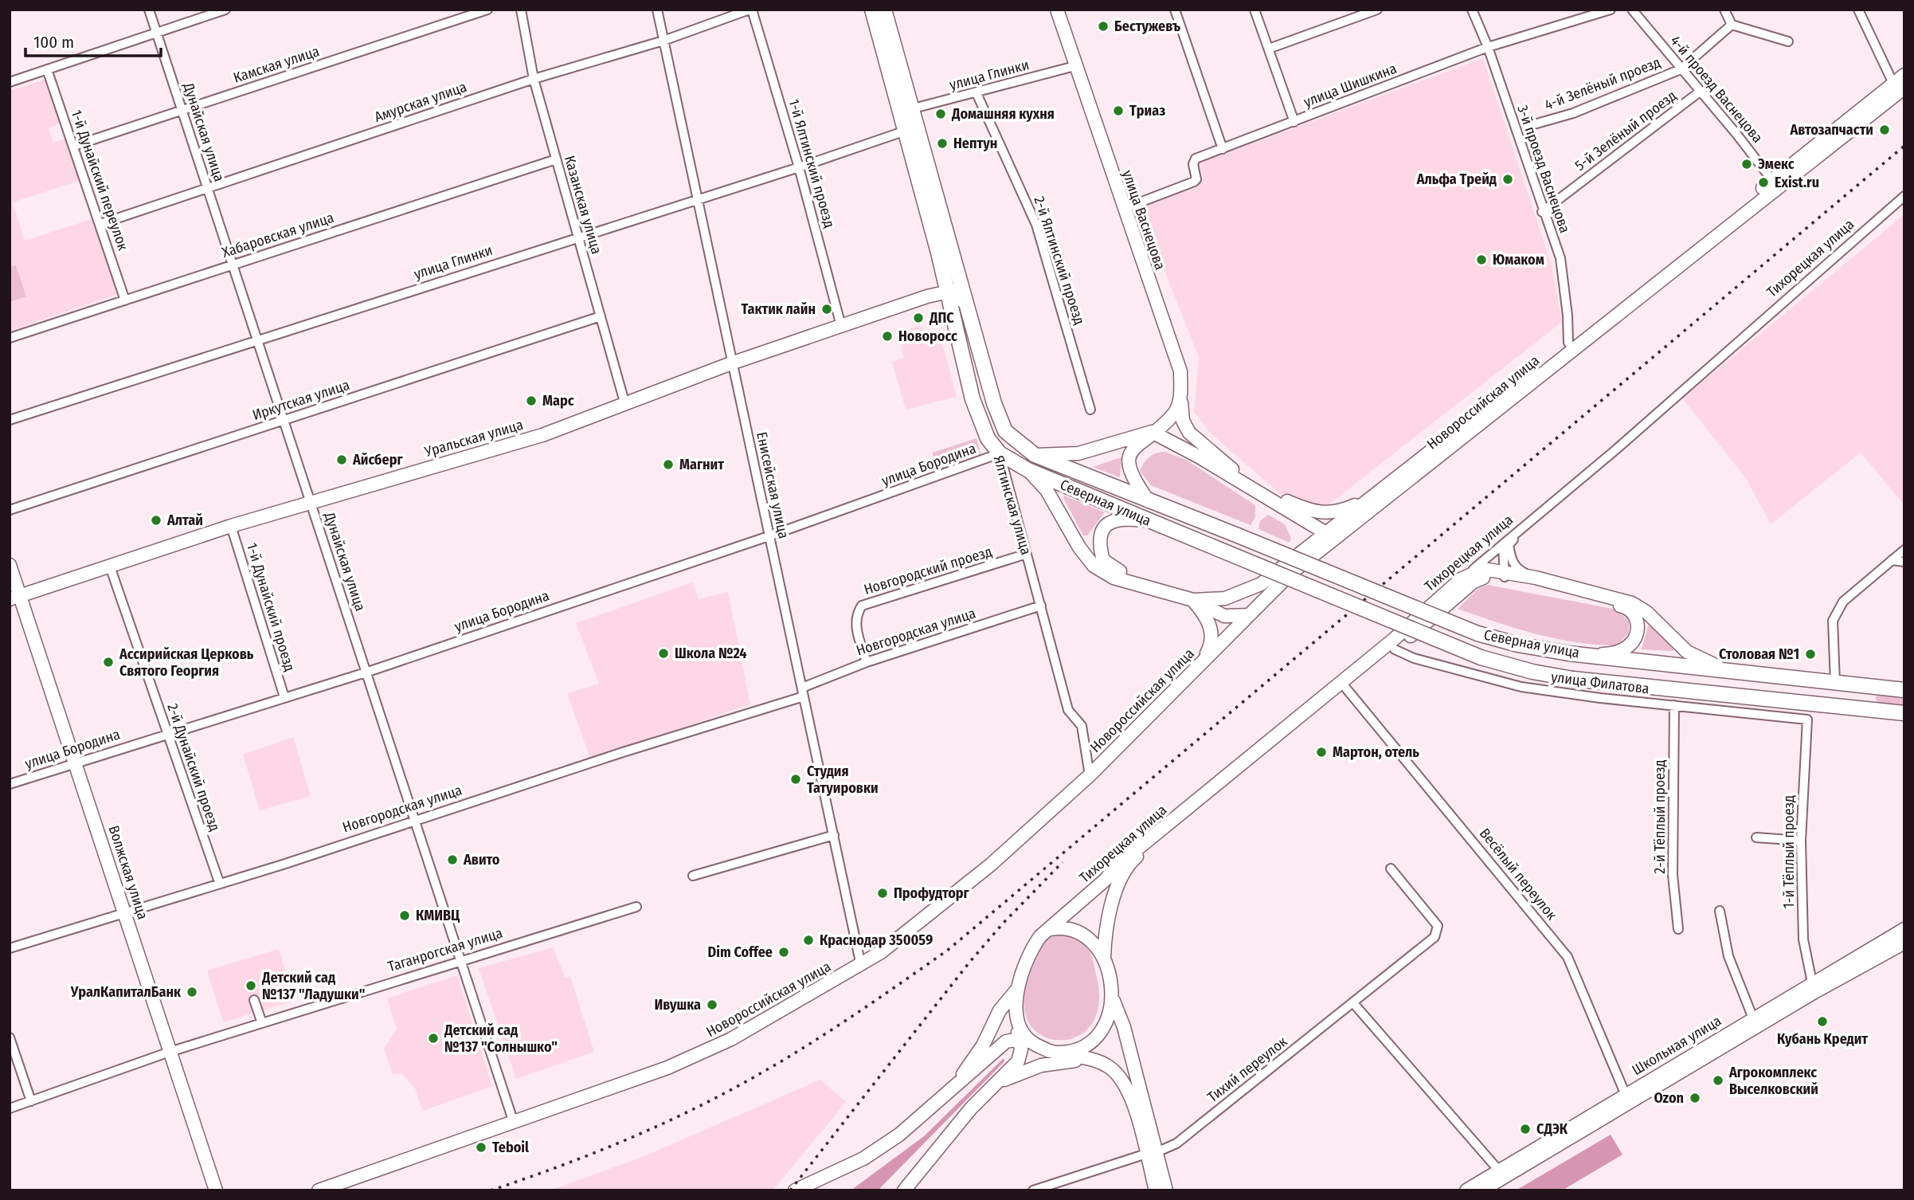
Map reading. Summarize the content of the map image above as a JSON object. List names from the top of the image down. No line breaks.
{"streets":{"main road":["улица Васнецова","Тихорецкая улица","Новороссийская улица","Уральская улица","Северная улица","Ялтинская улица","Волжская улица","Школьная улица"],"street":["Камская улица","улица Глинки","4-й Зелёный проезд","улица Шишкина","4-й проезд Васнецова","Амурская улица","5-й Зелёный проезд","Дунайская улица","1-й Ялтинский проезд","3-й проезд Васнецова","1-й Дунайский переулок","Казанская улица","Хабаровская улица","2-й Ялтинский проезд","Иркутская улица","улица Бородина","Енисейская улица","Новгородский проезд","1-й Дунайский проезд","Новгородская улица","улица Филатова","2-й Дунайский проезд","2-й Тёплый проезд","1-й Тёплый проезд","Весёлый переулок","Таганрогская улица","Тихий переулок"]},"crossings":[["Камская улица","Дунайская улица"],["Камская улица","1-й Дунайский переулок"],["улица Глинки","Дунайская улица"],["улица Глинки","1-й Ялтинский проезд"],["улица Глинки","Казанская улица"],["улица Глинки","улица Васнецова"],["улица Глинки","2-й Ялтинский проезд"],["улица Глинки","Енисейская улица"],["улица Глинки","Ялтинская улица"],["4-й Зелёный проезд","4-й проезд Васнецова"],["улица Шишкина","3-й проезд Васнецова"],["улица Шишкина","улица Васнецова"],["4-й проезд Васнецова","5-й Зелёный проезд"],["4-й проезд Васнецова","Новороссийская улица"],["Амурская улица","Дунайская улица"],["Амурская улица","1-й Ялтинский проезд"],["Амурская улица","1-й Дунайский переулок"],["Амурская улица","Казанская улица"],["Амурская улица","Енисейская улица"],["5-й Зелёный проезд","3-й проезд Васнецова"],["Дунайская улица","Хабаровская улица"],["Дунайская улица","Иркутская улица"],["Дунайская улица","Новороссийская улица"],["Дунайская улица","Уральская улица"],["Дунайская улица","улица Бородина"],["Дунайская улица","Новгородская улица"],["Дунайская улица","Таганрогская улица"],["1-й Ялтинский проезд","Уральская улица"],["3-й проезд Васнецова","Новороссийская улица"],["1-й Дунайский переулок","Хабаровская улица"],["Казанская улица","Хабаровская улица"],["Казанская улица","Иркутская улица"],["Казанская улица","Уральская улица"],["Тихорецкая улица","улица Филатова"],["Тихорецкая улица","Весёлый переулок"],["Новороссийская улица","Енисейская улица"],["Новороссийская улица","Северная улица"],["Новороссийская улица","Ялтинская улица"],["Уральская улица","Енисейская улица"],["Уральская улица","Ялтинская улица"],["Уральская улица","1-й Дунайский проезд"],["Уральская улица","2-й Дунайский проезд"],["Уральская улица","Волжская улица"],["улица Бородина","Енисейская улица"],["улица Бородина","Северная улица"],["улица Бородина","Ялтинская улица"],["улица Бородина","1-й Дунайский проезд"],["улица Бородина","2-й Дунайский проезд"],["улица Бородина","Волжская улица"],["Енисейская улица","Новгородская улица"],["Северная улица","Ялтинская улица"],["Ялтинская улица","Новгородский проезд"],["Ялтинская улица","Новгородская улица"],["Новгородский проезд","Новгородская улица"],["Новгородская улица","2-й Дунайский проезд"],["Новгородская улица","Волжская улица"],["улица Филатова","2-й Тёплый проезд"],["улица Филатова","1-й Тёплый проезд"],["1-й Тёплый проезд","Школьная улица"],["Волжская улица","Таганрогская улица"],["Весёлый переулок","Школьная улица"]],"places":["Бестужевъ","Триаз","Домашняя кухня","Автозапчасти","Нептун","Эмекс","Альфа Трейд","Exist.ru","Юмаком","Тактик лайн","ДПС","Новоросс","Марс","Айсберг","Магнит","Алтай","Школа №24","Столовая №1","Ассирийская Церковь Святого Георгия","Мартон, отель","Студия Татуировки","Авито","Профудторг","КМИВЦ","Краснодар 350059","Dim Coffee","Детский сад №137 \"Ладушки\"","УралКапиталБанк","Ивушка","Кубань Кредит","Детский сад №137 \"Солнышко\"","Агрокомплекс Выселковский","Ozon","СДЭК","Teboil"],"scale_bar":"100 m"}
